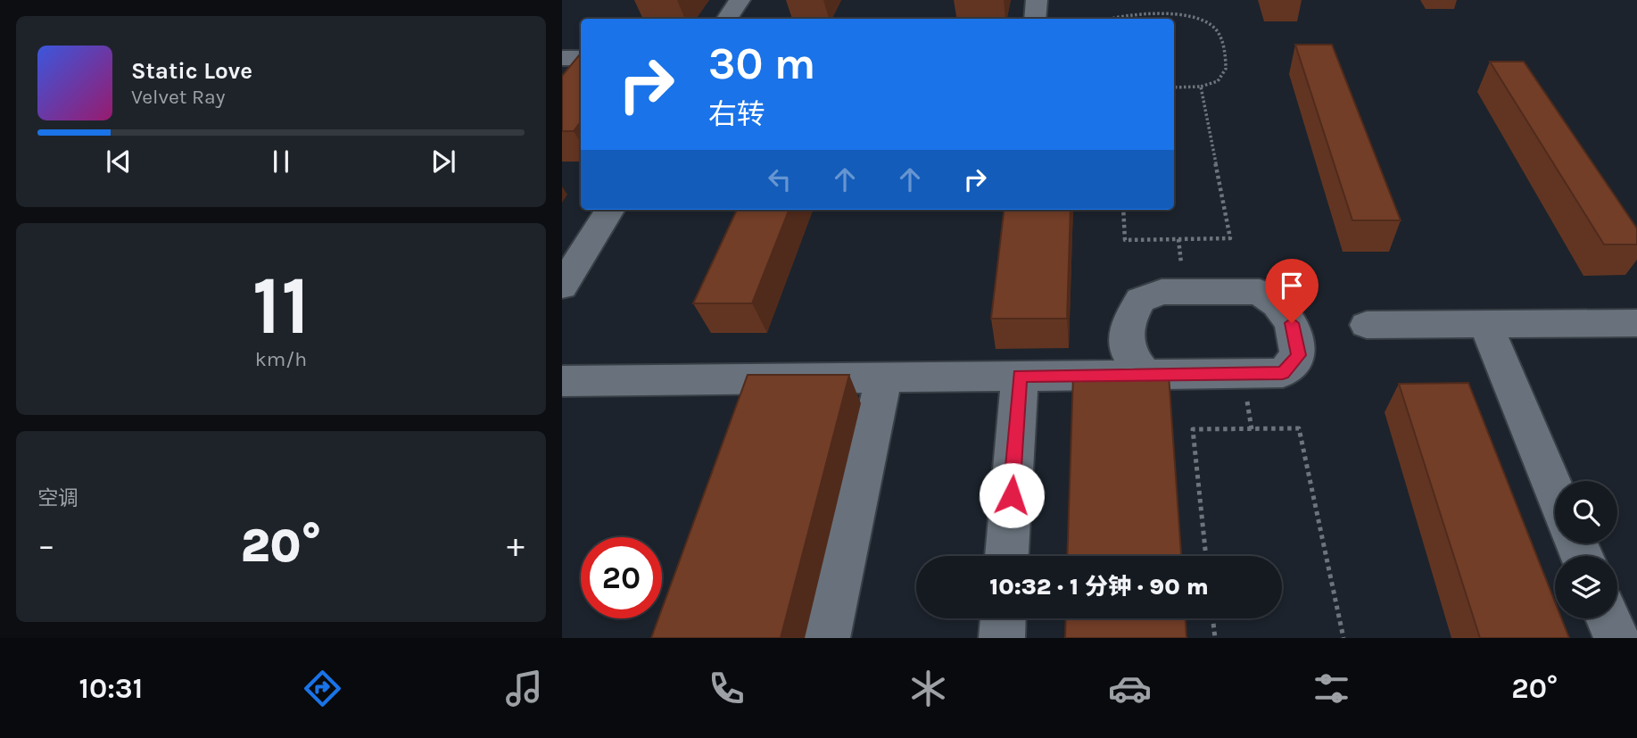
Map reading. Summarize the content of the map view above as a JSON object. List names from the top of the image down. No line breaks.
{"page":{"turn":["30 m","右转"],"song":["Static Love","Velvet Ray"],"tile":[["11","km/h"],"空调"],"heat":["−","20°","+"],"limit":"20","trip":"10:32 · 1 分钟 · 90 m","tabs":["10:31","20°"]}}
